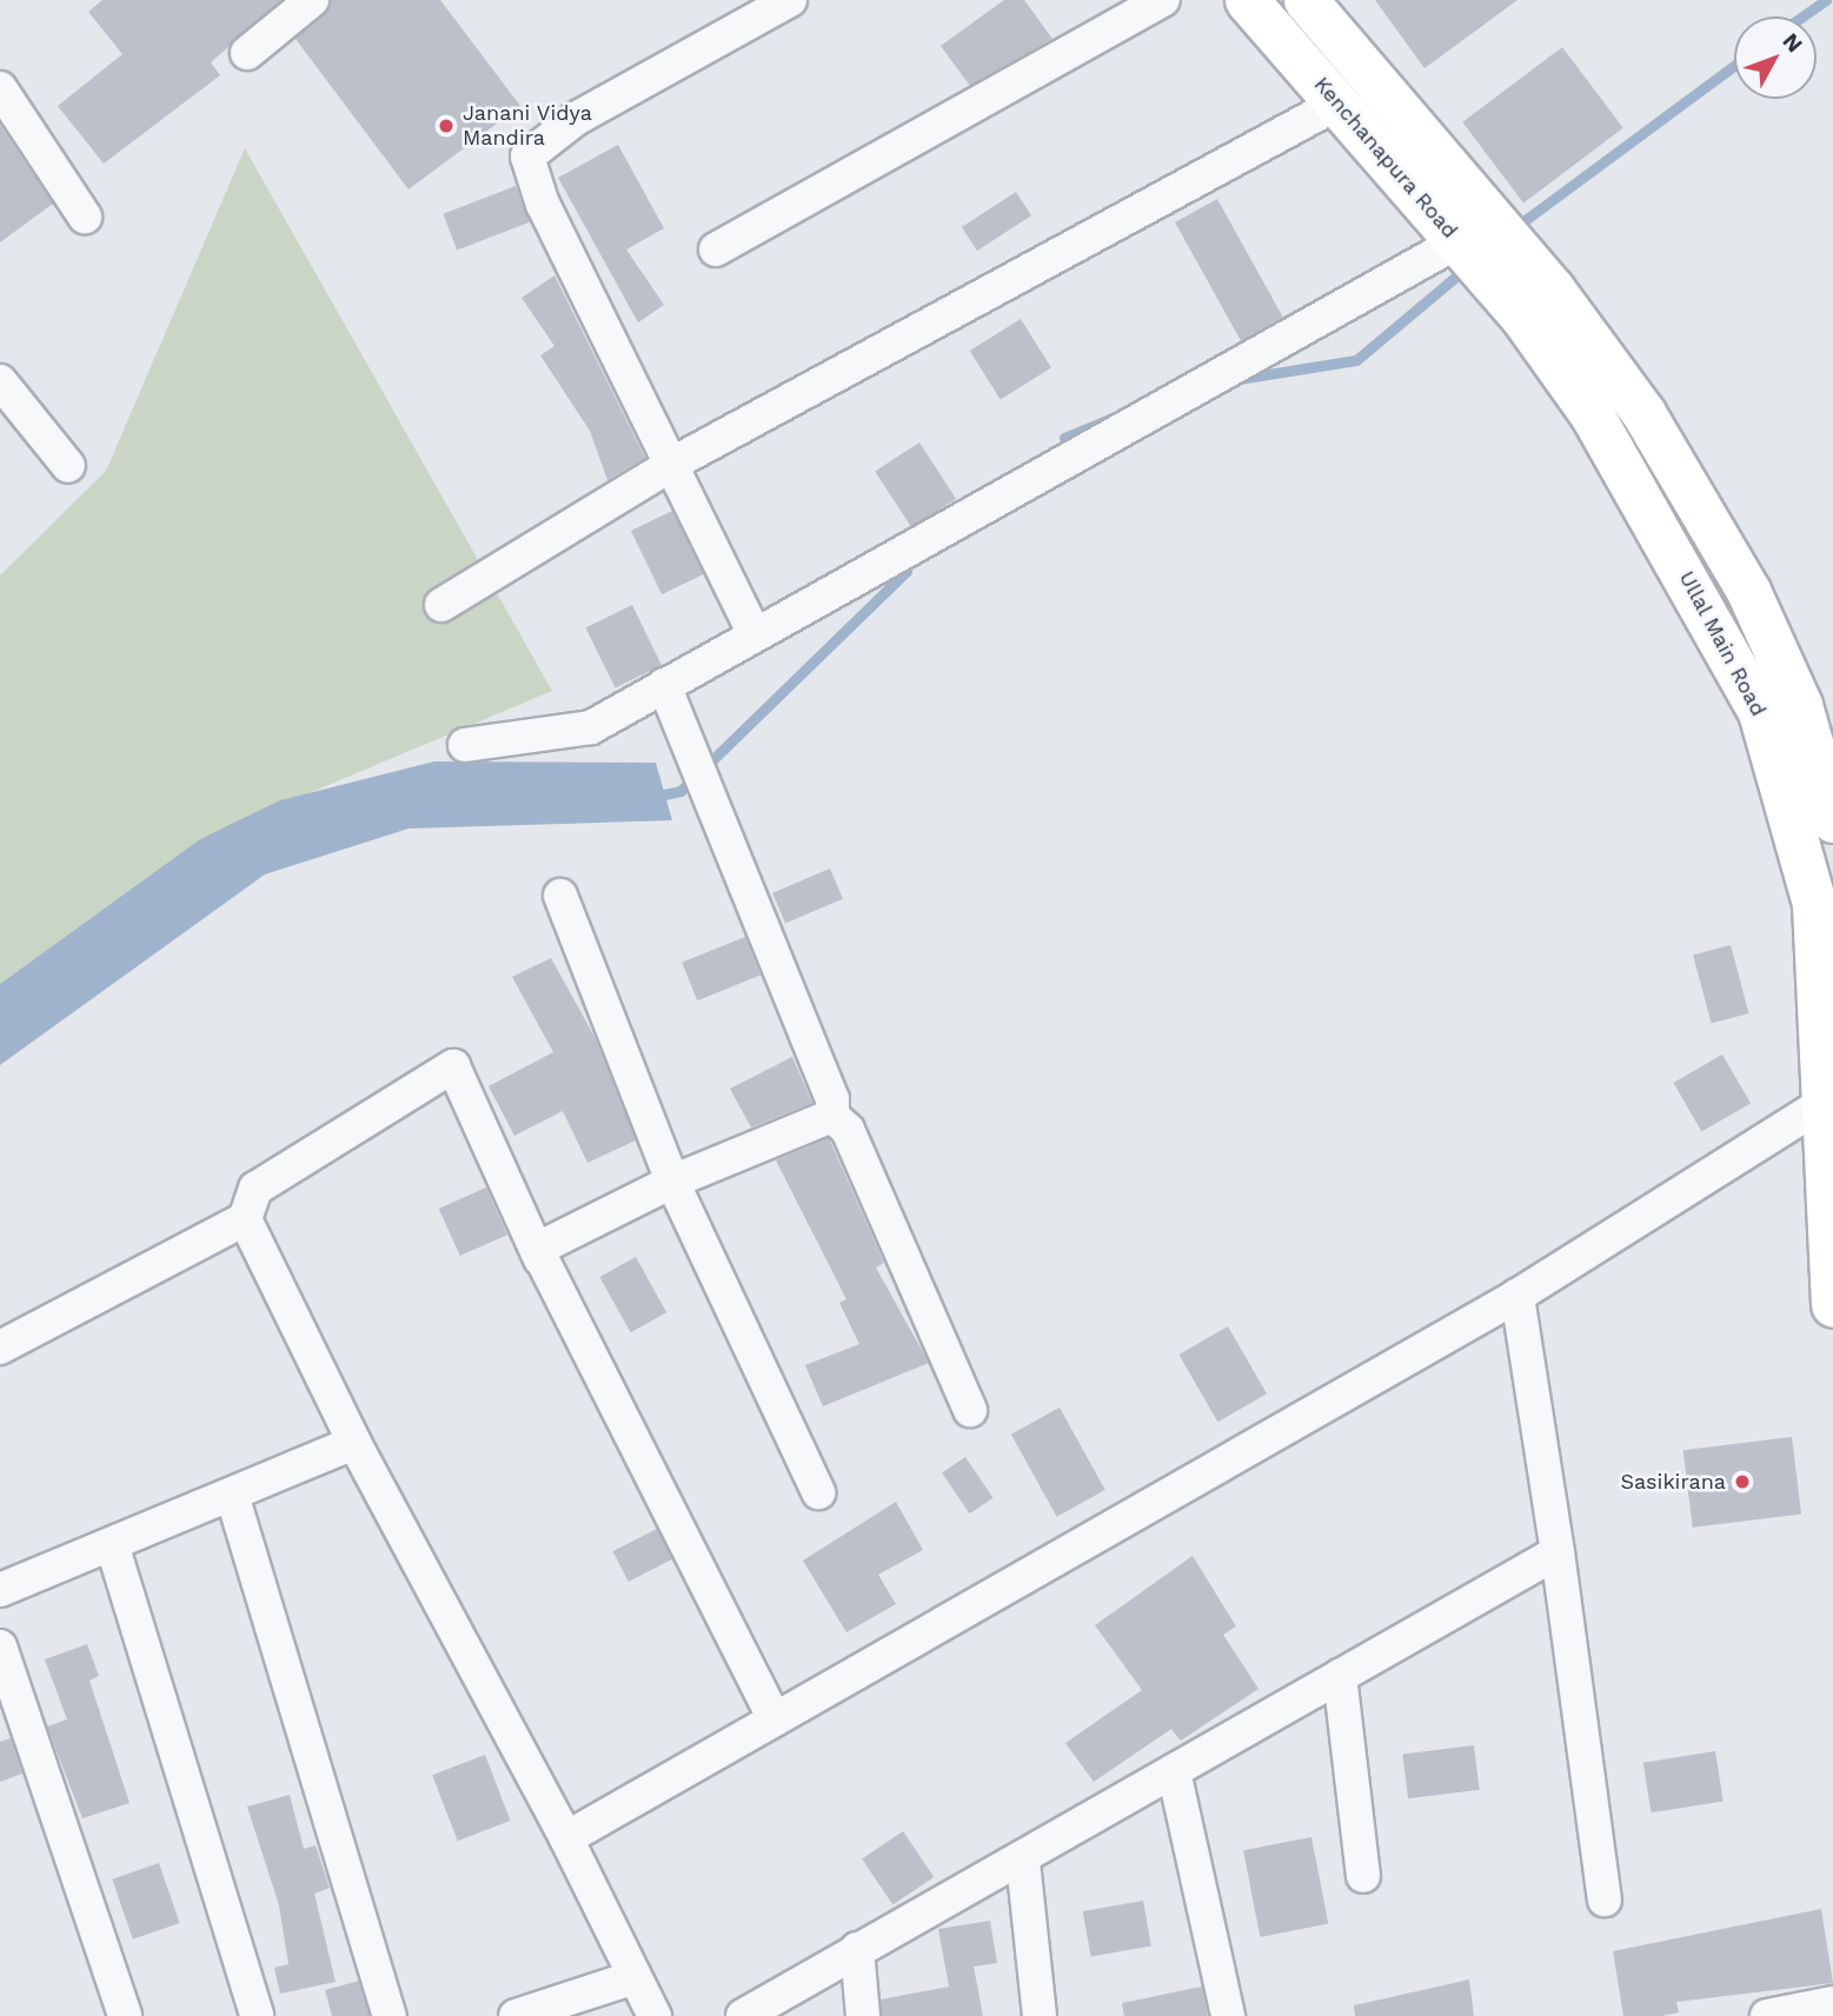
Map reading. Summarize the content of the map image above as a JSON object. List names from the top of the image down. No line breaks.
{"streets":{"main road":["Kenchanapura Road","Ullal Main Road"]},"crossings":[["Kenchanapura Road","Ullal Main Road"]],"places":["Janani Vidya Mandira","Sasikirana"],"north":"top right"}
